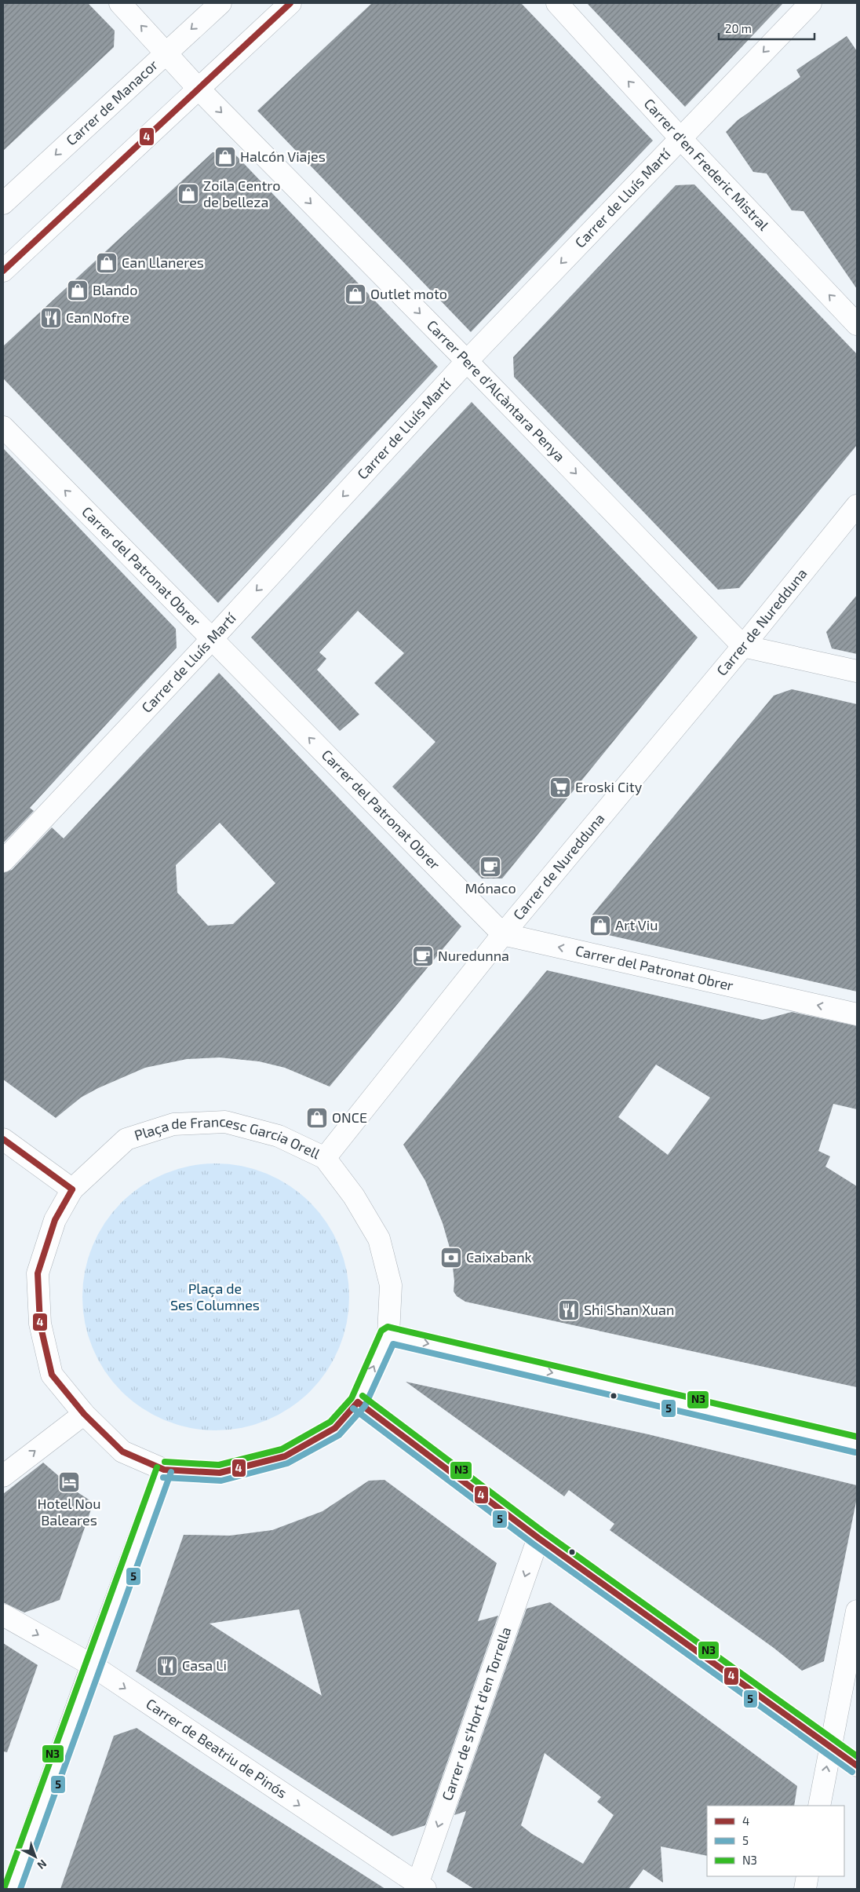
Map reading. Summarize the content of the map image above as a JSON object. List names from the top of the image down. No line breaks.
{"streets":{"street":["Carrer de Manacor","Carrer d'en Frederic Mistral","Carrer de Lluís Martí","Carrer Pere d'Alcàntara Penya","Carrer del Patronat Obrer","Carrer de Nuredduna","Plaça de Francesc Garcia Orell","Carrer de s'Hort d'en Torrella","Carrer de Beatriu de Pinós"]},"crossings":[["Carrer de Manacor","Carrer Pere d'Alcàntara Penya"],["Carrer d'en Frederic Mistral","Carrer de Lluís Martí"],["Carrer de Lluís Martí","Carrer Pere d'Alcàntara Penya"],["Carrer de Lluís Martí","Carrer del Patronat Obrer"],["Carrer Pere d'Alcàntara Penya","Carrer de Nuredduna"],["Carrer del Patronat Obrer","Carrer de Nuredduna"],["Carrer de Nuredduna","Plaça de Francesc Garcia Orell"],["Carrer de s'Hort d'en Torrella","Carrer de Beatriu de Pinós"]],"one_way":["Carrer d'en Frederic Mistral","Carrer de Lluís Martí","Carrer Pere d'Alcàntara Penya","Carrer del Patronat Obrer","Carrer de s'Hort d'en Torrella","Carrer de Beatriu de Pinós"],"parks":["Plaça de Ses Columnes"],"places":{"shop":["Halcón Viajes","Zoila Centro de belleza","Can Llaneres","Blando","Outlet moto","Art Viu","ONCE"],"restaurant":["Can Nofre","Shi Shan Xuan","Casa Li"],"supermarket":["Eroski City"],"cafe":["Mónaco","Nuredunna"],"bank":["Caixabank"],"hotel":["Hotel Nou Baleares"]},"lines":["transit line 4","transit line N3","transit line 5"],"legend":["4","5","N3"],"scale_bar":"20 m","north":"bottom right"}
